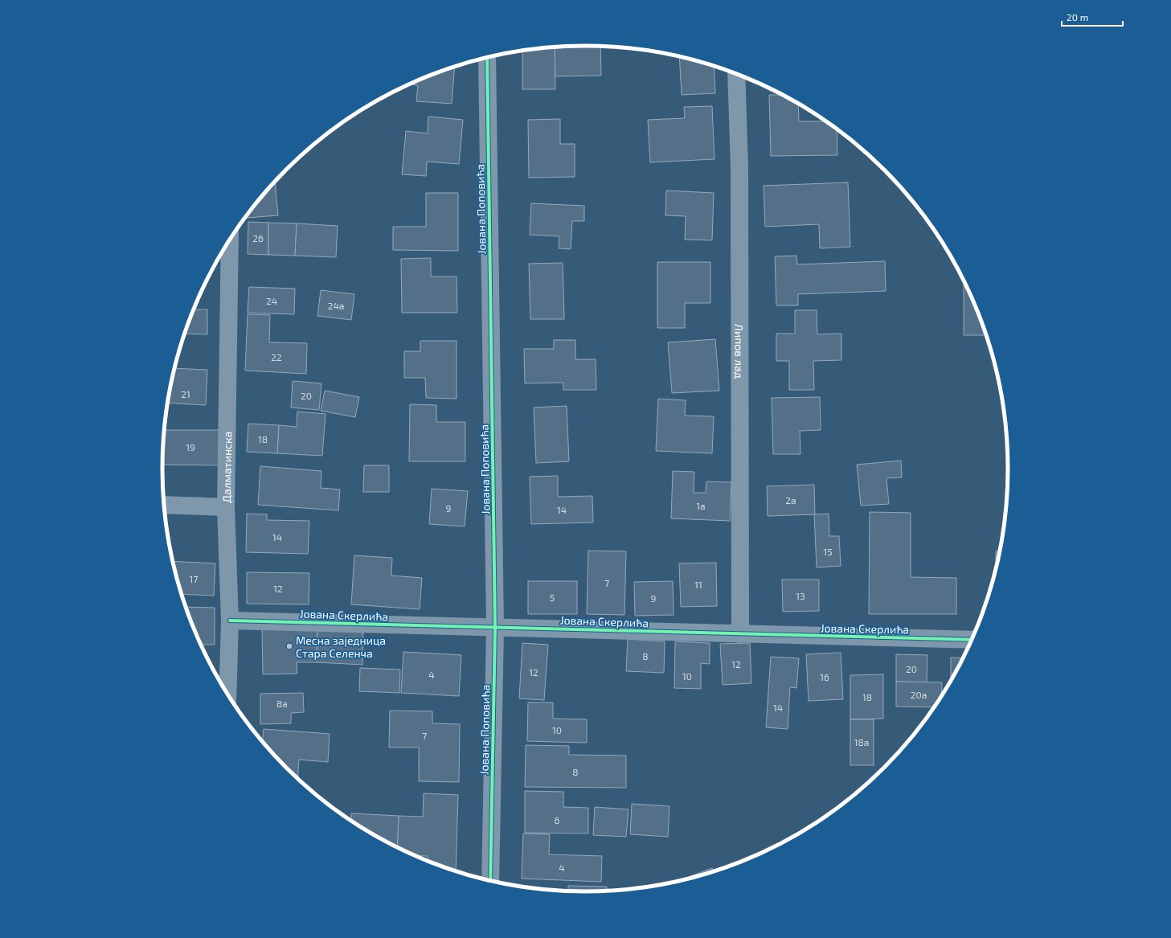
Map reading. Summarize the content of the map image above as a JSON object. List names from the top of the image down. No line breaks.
{"streets":{"street":["Јована Поповића","Липов лад","Далматинска","Јована Скерлића"]},"crossings":[["Јована Поповића","Јована Скерлића"],["Липов лад","Јована Скерлића"],["Далматинска","Јована Скерлића"]],"places":["Месна заједница Стара Селенча"],"house_numbers":["26","24","24a","22","21","20","18","19","2a","1a","9","14","14","15","17","7","11","12","13","5","9","8","12","20","12","4","10","16","20a","18","8a","14","10","7","18a","8","6","4"],"scale_bar":"20 m"}
